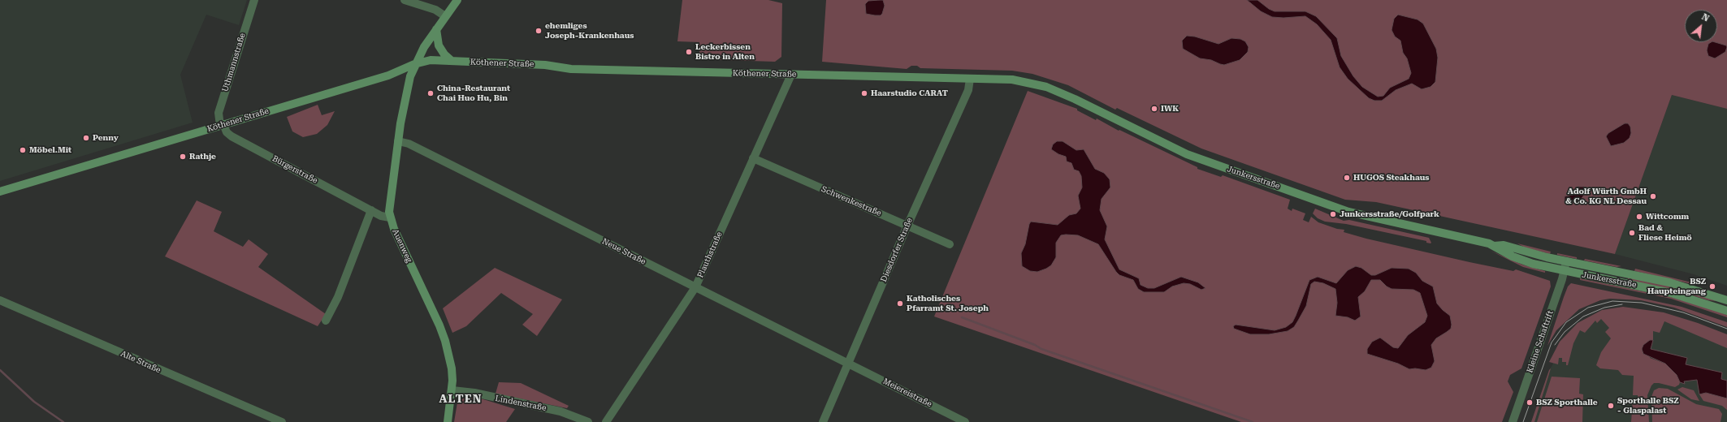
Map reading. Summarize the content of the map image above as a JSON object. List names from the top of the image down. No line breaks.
{"streets":{"main road":["Köthener Straße","Junkersstraße","Auenweg"],"street":["Uthmannstraße","Bürgerstraße","Schwenkestraße","Diesdorfer Straße","Neue Straße","Plauthstraße","Kleine Schaftrift","Alte Straße","Meiereistraße","Lindenstraße"]},"crossings":[["Uthmannstraße","Köthener Straße"],["Uthmannstraße","Bürgerstraße"],["Köthener Straße","Bürgerstraße"],["Köthener Straße","Junkersstraße"],["Köthener Straße","Auenweg"],["Köthener Straße","Diesdorfer Straße"],["Köthener Straße","Plauthstraße"],["Bürgerstraße","Auenweg"],["Junkersstraße","Kleine Schaftrift"],["Schwenkestraße","Diesdorfer Straße"],["Schwenkestraße","Plauthstraße"],["Auenweg","Neue Straße"],["Auenweg","Lindenstraße"],["Diesdorfer Straße","Neue Straße"],["Diesdorfer Straße","Meiereistraße"],["Neue Straße","Plauthstraße"],["Neue Straße","Meiereistraße"]],"districts":["ALTEN"],"places":["ehemliges Joseph-Krankenhaus","Leckerbissen Bistro in Alten","China-Restaurant Chai Huo Hu, Bin","Haarstudio CARAT","IWK","Penny","Möbel.Mit","Rathje","HUGOS Steakhaus","Adolf Würth GmbH & Co. KG NL Dessau","Junkersstraße/Golfpark","Wittcomm","Bad & Fliese Heimö","BSZ Haupteingang","Katholisches Pfarramt St. Joseph","BSZ Sporthalle","Sporthalle BSZ - Glaspalast"],"north":"top right"}
